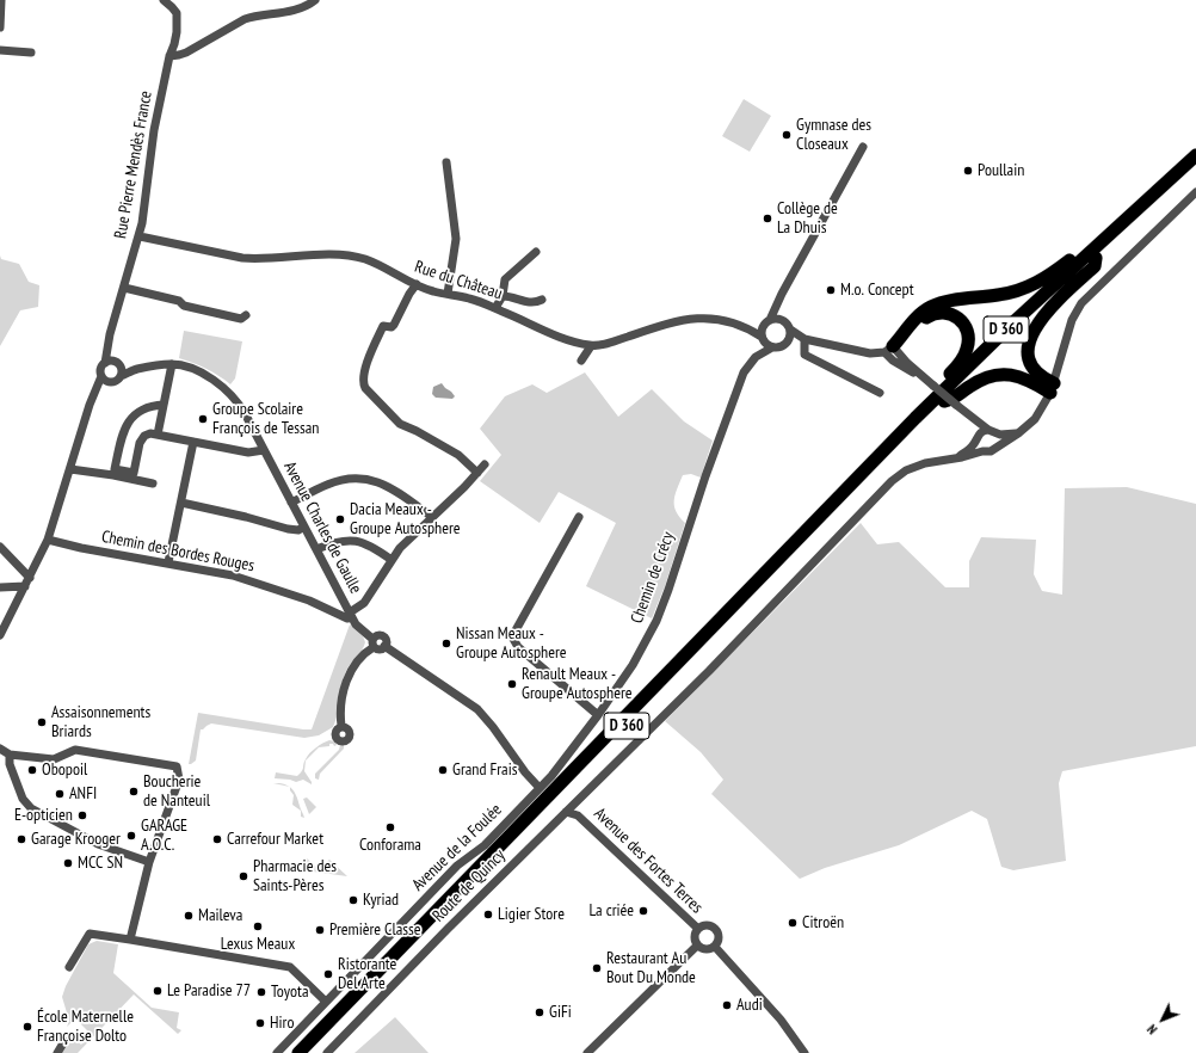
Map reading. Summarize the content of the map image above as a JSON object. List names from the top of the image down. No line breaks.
{"streets":{"highway":["D 360"],"street":["Rue Pierre Mendès France","Rue du Château","Avenue Charles de Gaulle","Chemin des Bordes Rouges","Chemin de Crécy","Avenue de la Foulée","Avenue des Fortes Terres","Route de Quincy"]},"crossings":[["Rue Pierre Mendès France","Rue du Château"],["Rue Pierre Mendès France","Avenue Charles de Gaulle"],["Rue du Château","Chemin de Crécy"],["Avenue Charles de Gaulle","Chemin des Bordes Rouges"],["Chemin de Crécy","Avenue de la Foulée"],["Avenue des Fortes Terres","Route de Quincy"]],"places":["Gymnase des Closeaux","Poullain","Collège de La Dhuis","M.o. Concept","Groupe Scolaire François de Tessan","Dacia Meaux - Groupe Autosphere","Nissan Meaux - Groupe Autosphere","Renault Meaux - Groupe Autosphere","Assaisonnements Briards","Obopoil","Grand Frais","Boucherie de Nanteuil","ANFI","E-opticien","Conforama","GARAGE A.O.C.","Garage Krooger","Carrefour Market","MCC SN","Pharmacie des Saints-Pères","Kyriad","La criée","Ligier Store","Maileva","Citroën","Lexus Meaux","Première Classe","Restaurant Au Bout Du Monde","Ristorante Del Arte","Le Paradise 77","Toyota","Audi","GiFi","Hiro","École Maternelle Françoise Dolto"],"north":"bottom left"}
